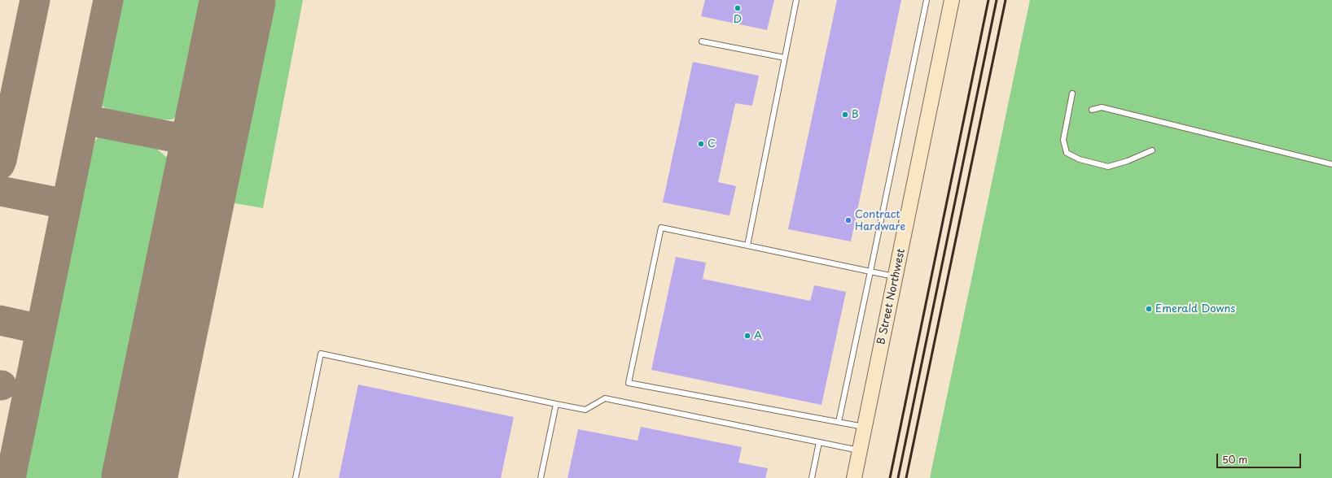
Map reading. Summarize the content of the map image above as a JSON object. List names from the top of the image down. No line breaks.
{"streets":{"street":["B Street Northwest"]},"places":["D","B","C","Contract Hardware","Emerald Downs","A"],"scale_bar":"50 m"}
